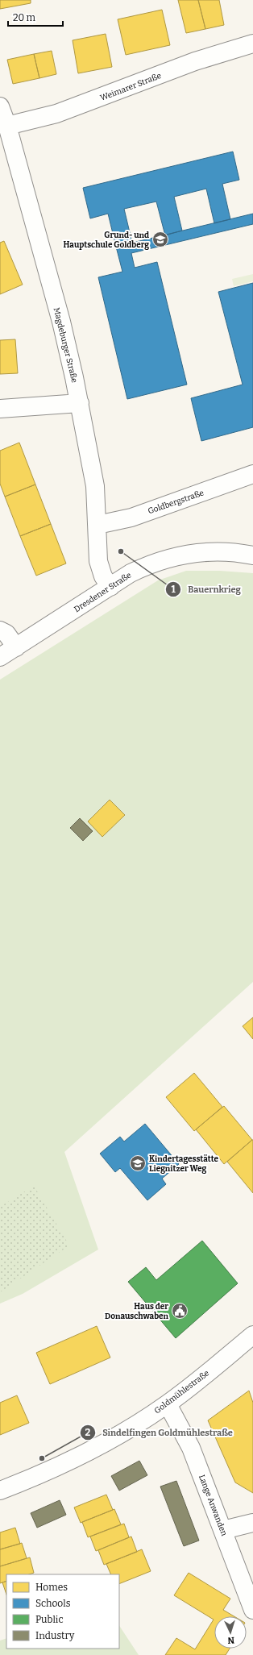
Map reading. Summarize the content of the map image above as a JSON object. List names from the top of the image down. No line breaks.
{"streets":{"street":["Weimarer Straße","Magdeburger Straße","Goldbergstraße","Dresdener Straße","Goldmühlestraße","Lange Anwanden"]},"crossings":[["Weimarer Straße","Magdeburger Straße"],["Magdeburger Straße","Goldbergstraße"],["Magdeburger Straße","Dresdener Straße"],["Goldmühlestraße","Lange Anwanden"]],"places":{"school or university":["Grund- und Hauptschule Goldberg","Kindertagesstätte Liegnitzer Weg"],"other":["Bauernkrieg","Sindelfingen Goldmühlestraße"],"public building":["Haus der Donauschwaben"]},"legend":["Homes","Schools","Public","Industry"],"scale_bar":"20 m","north":"bottom"}
